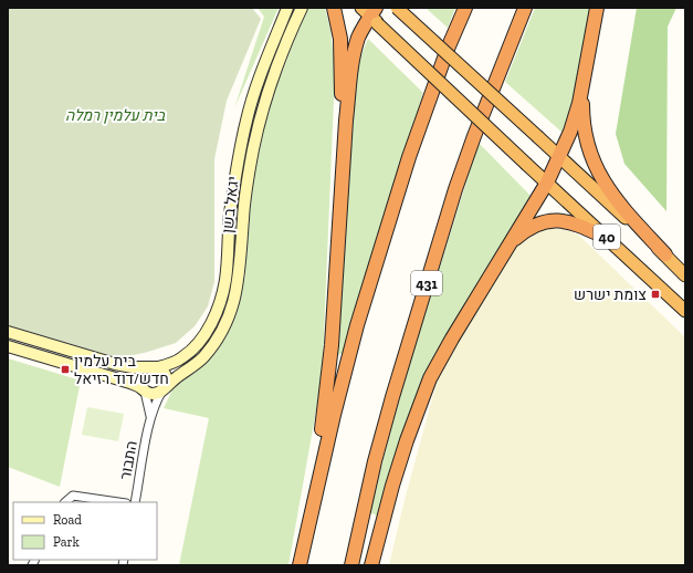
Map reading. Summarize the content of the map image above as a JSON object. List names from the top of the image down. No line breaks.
{"streets":{"highway":["40","431"],"main road":["יגאל בשן"],"street":["התבור"]},"crossings":[["יגאל בשן","התבור"]],"parks":["בית עלמין רמלה"],"places":{"transit":["צומת ישרש","בית עלמין חדש/דוד רזיאל"]},"legend":["Road","Park"]}
